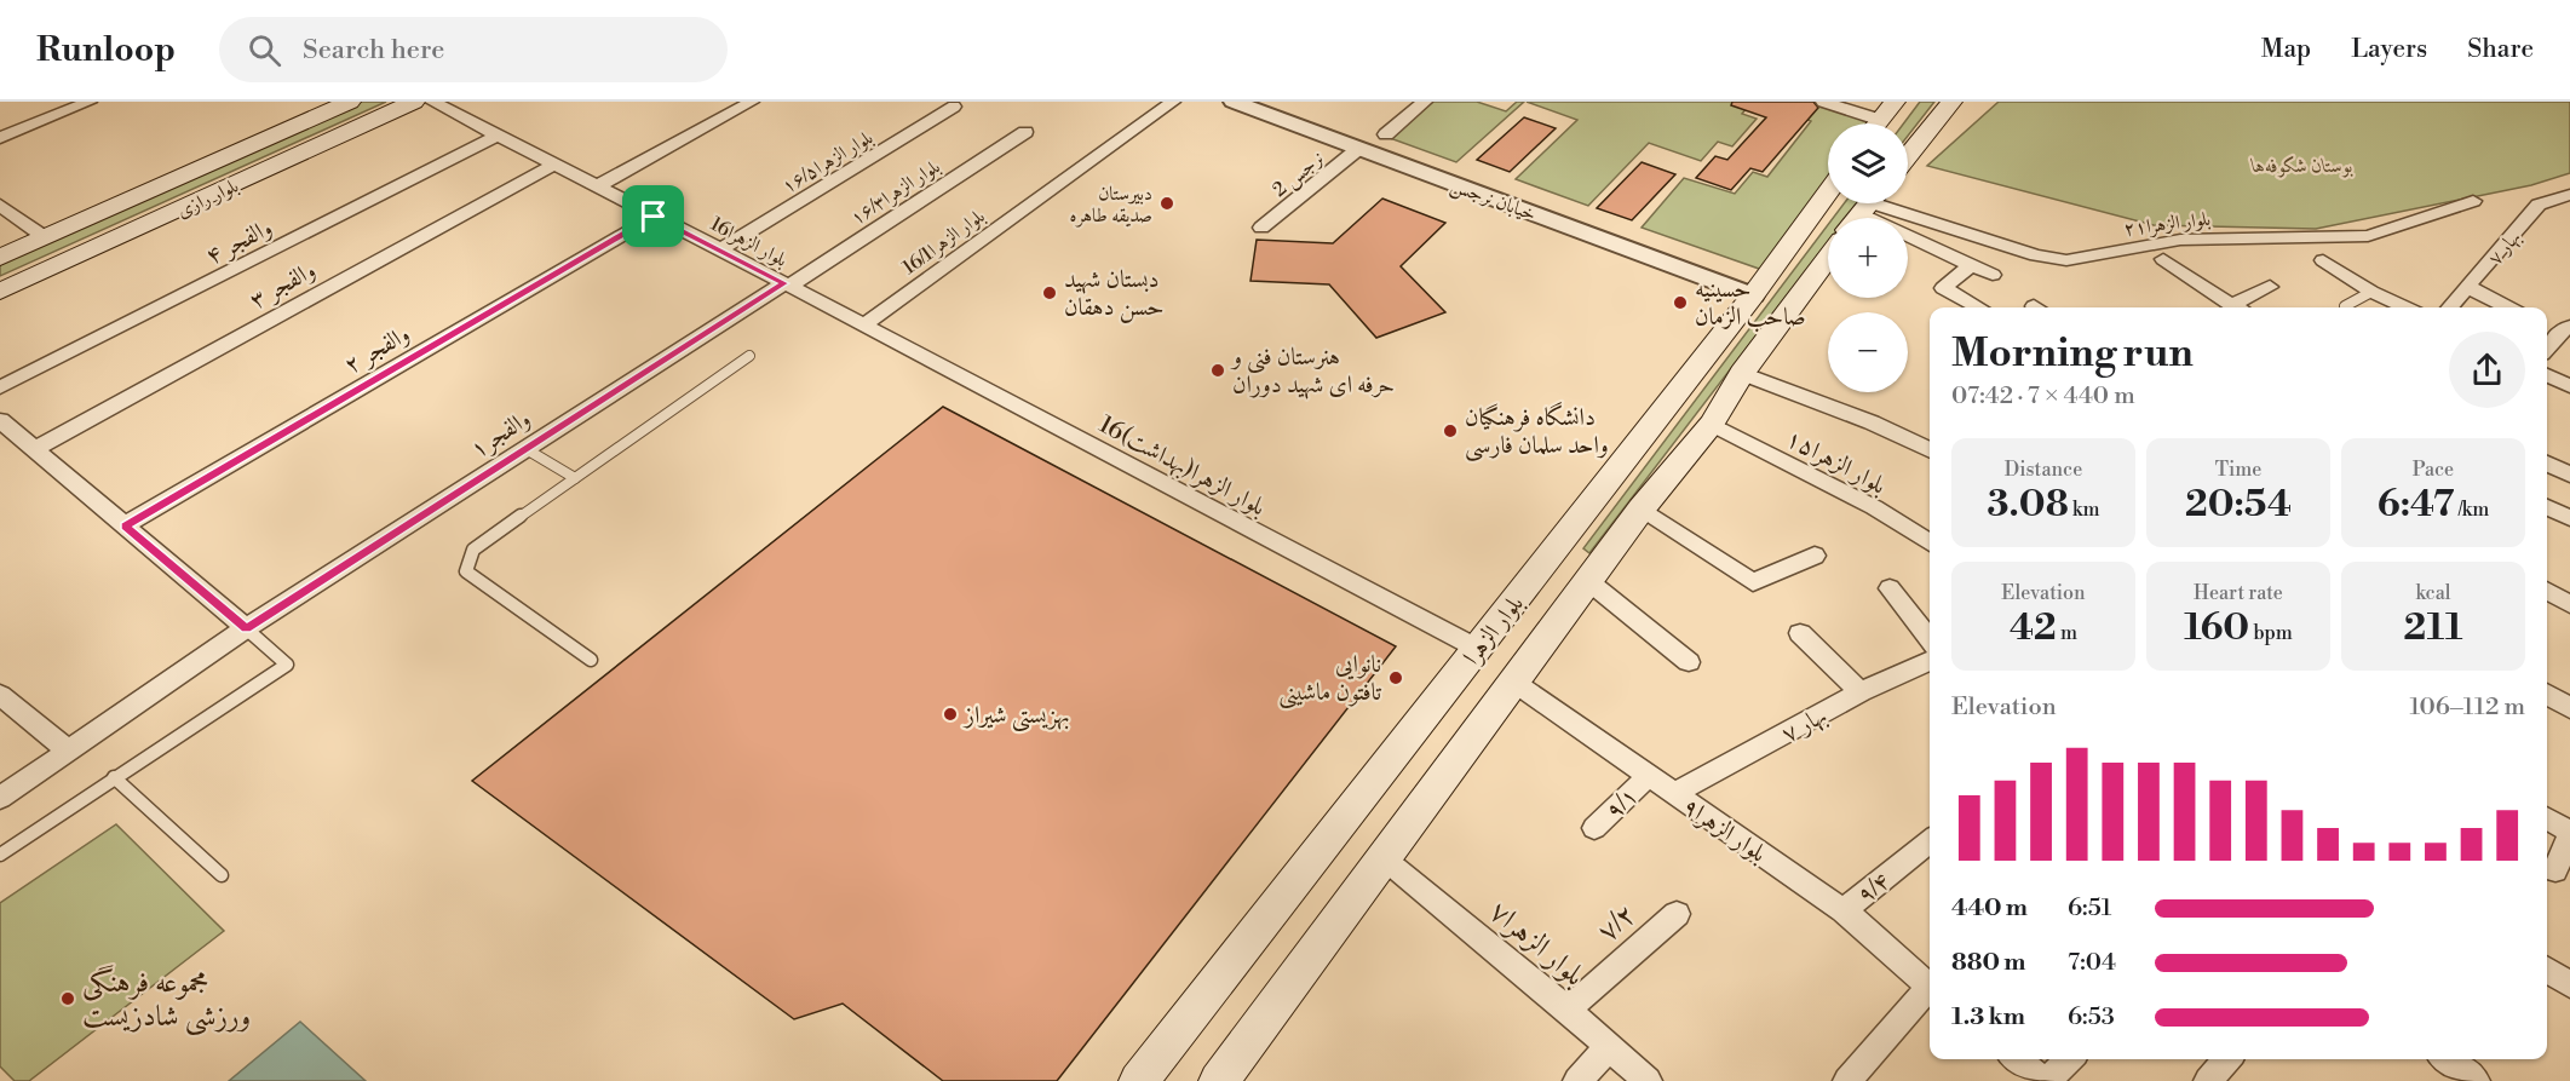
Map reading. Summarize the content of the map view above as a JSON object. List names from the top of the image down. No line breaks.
{"streets":{"main road":["بلوار رازی","بلوار الزهرا"],"street":["بلوار الزهرا۱۶/۵","2 نرجس","بلوار الزهرا۱۶/۳","خیابان نرجس","بلوار الزهرا۲۱","والفجر ۴","16بلوار الزهرا","بلوار الزهرا16/1","بهار ۷","والفجر ۳","والفجر ۲","والفجر۱","بلوار الزهرا۱۵","16بلوار الزهرا(بهداشت)","۹/۱","بلوار الزهرا۹","۹/۴","۷/۲","بلوار الزهرا۷"]},"crossings":[["بلوار الزهرا۱۶/۵","16بلوار الزهرا"],["2 نرجس","خیابان نرجس"],["بلوار الزهرا۱۶/۳","16بلوار الزهرا"],["بلوار الزهرا۱۶/۳","والفجر۱"],["خیابان نرجس","بلوار الزهرا"],["والفجر ۴","16بلوار الزهرا"],["16بلوار الزهرا","بلوار الزهرا16/1"],["16بلوار الزهرا","والفجر ۳"],["16بلوار الزهرا","والفجر ۲"],["16بلوار الزهرا","والفجر۱"],["16بلوار الزهرا","16بلوار الزهرا(بهداشت)"],["بلوار الزهرا16/1","16بلوار الزهرا(بهداشت)"],["بهار ۷","بلوار الزهرا۹"],["بلوار الزهرا۱۵","بلوار الزهرا"],["16بلوار الزهرا(بهداشت)","بلوار الزهرا"],["بلوار الزهرا","بلوار الزهرا۹"],["بلوار الزهرا","بلوار الزهرا۷"],["۹/۱","بلوار الزهرا۹"],["بلوار الزهرا۹","۹/۴"],["۷/۲","بلوار الزهرا۷"]],"parks":["بوستان شکوفه‌ها"],"places":["دبیرستان صدیقه طاهره","دبستان شهید حسن دهقان","حسینیه صاحب الزمان","هنرستان فنی و حرفه ای شهید دوران","دانشگاه فرهنگیان واحد سلمان فارسی","نانوایی تافتون ماشینی","بهزیستی شیراز","مجموعه فرهنگی ورزشی شادزیست"],"page":{"header":"Runloop","search":"Search here","nav":["Map","Layers","Share"],"map_buttons":["+","−"],"heading":["Morning run","07:42 · 7 × 440 m"],"stats":[["Distance","3.08 km"],["Time","20:54"],["Pace","6:47 /km"],["Elevation","42 m"],["Heart rate","160 bpm"],["kcal","211"]],"chart":["Elevation","106–112 m"],"list":[{"name":"440 m","note":"6:51"},{"name":"880 m","note":"7:04"},{"name":"1.3 km","note":"6:53"}]}}
